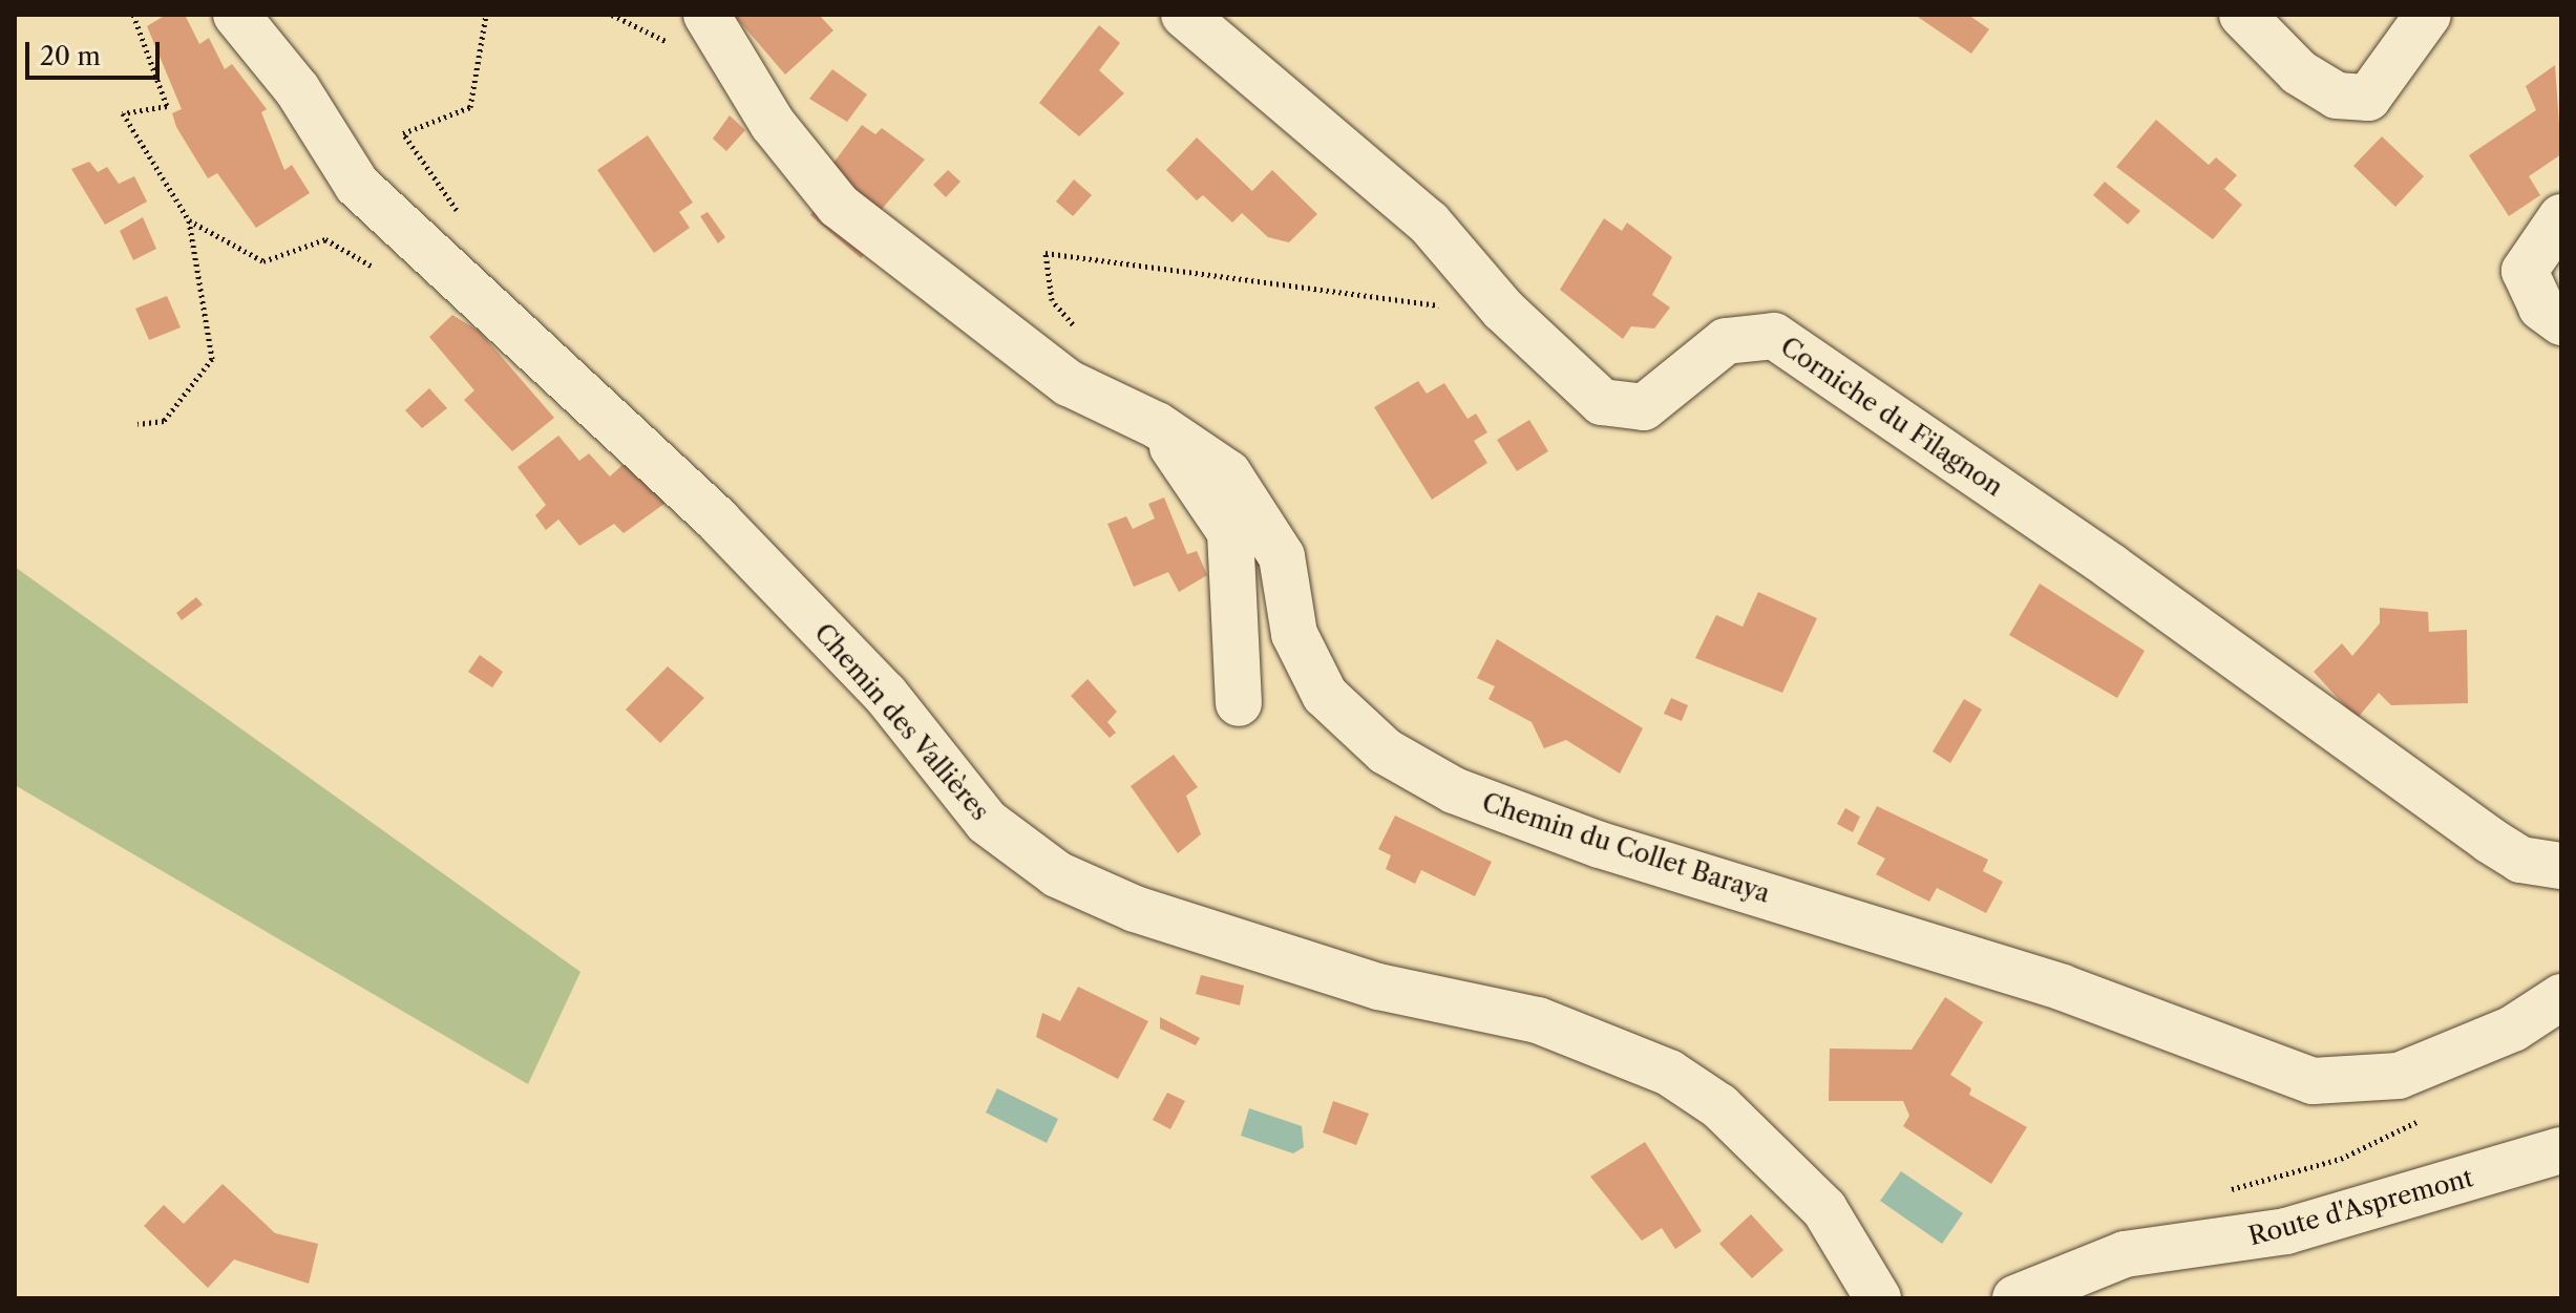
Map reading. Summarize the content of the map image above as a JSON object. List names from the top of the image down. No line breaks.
{"streets":{"street":["Corniche du Filagnon","Chemin des Vallières","Chemin du Collet Baraya","Route d'Aspremont"]},"scale_bar":"20 m"}
